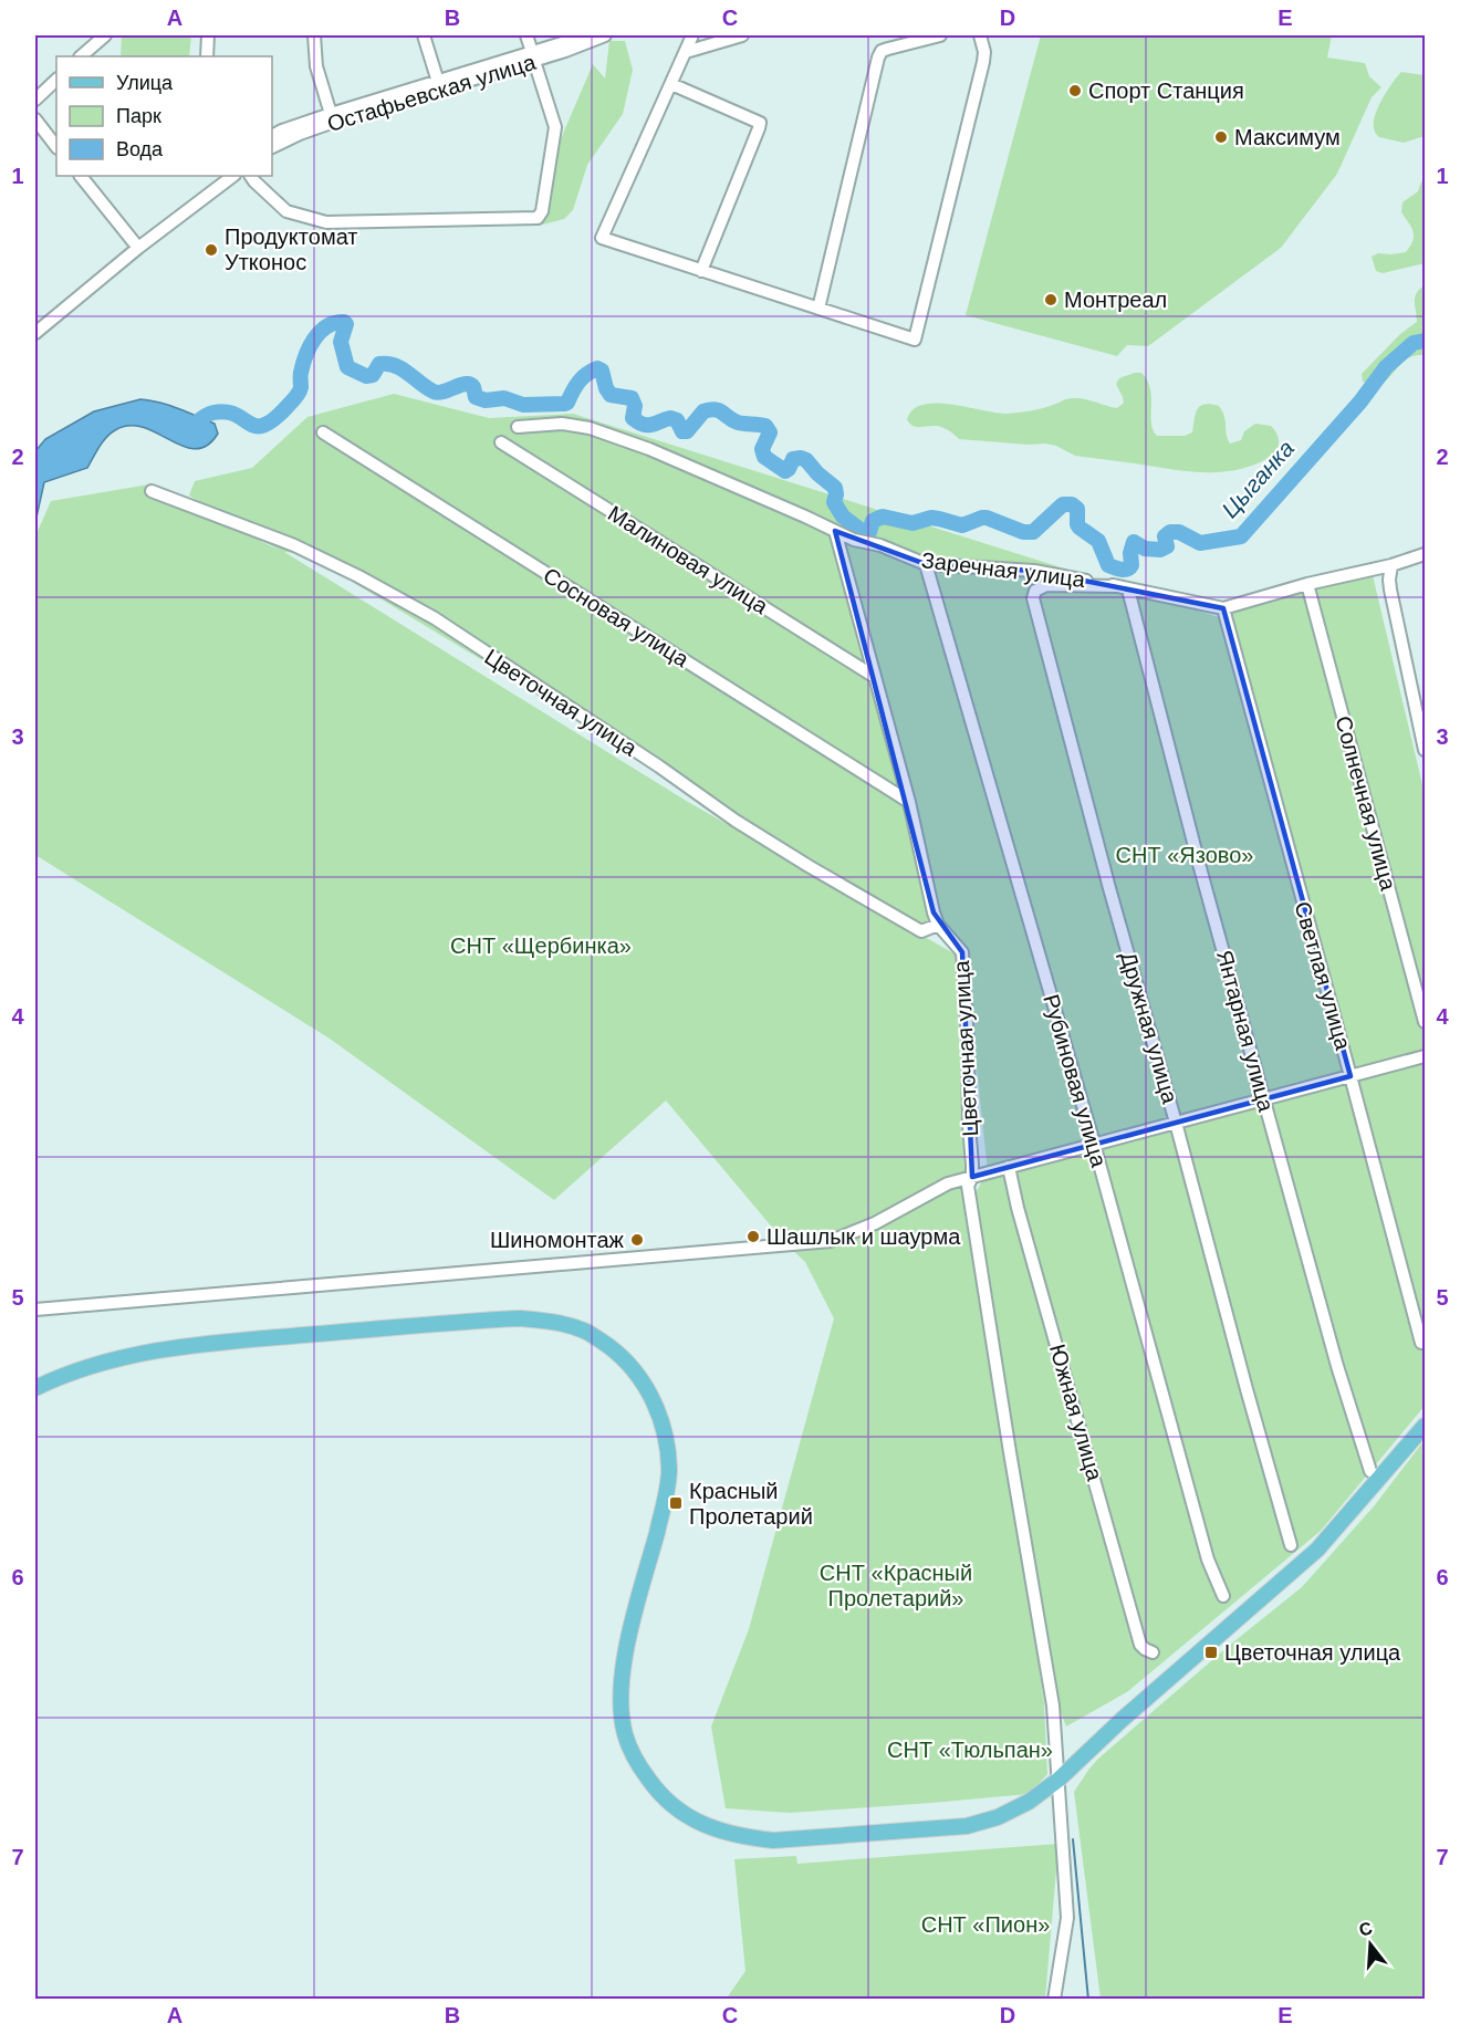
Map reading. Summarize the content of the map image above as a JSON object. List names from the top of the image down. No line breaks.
{"streets":{"street":["Остафьевская улица","Малиновая улица","Заречная улица","Сосновая улица","Цветочная улица","Солнечная улица","Светлая улица","Дружная улица","Янтарная улица","Рубиновая улица","Южная улица"]},"crossings":[["Заречная улица","Солнечная улица"],["Заречная улица","Светлая улица"],["Заречная улица","Дружная улица"],["Заречная улица","Янтарная улица"],["Заречная улица","Рубиновая улица"],["Дружная улица","Янтарная улица"]],"water":["Цыганка"],"parks":["СНТ «Язово»","СНТ «Щербинка»","СНТ «Красный Пролетарий»","СНТ «Тюльпан»","СНТ «Пион»"],"places":{"other":["Спорт Станция","Максимум","Продуктомат Утконос","Монтреал","Шашлык и шаурма","Шиномонтаж"],"transit":["Красный Пролетарий","Цветочная улица"]},"legend":["Улица","Парк","Вода"],"north":"top","grid":{"columns":["A","B","C","D","E"],"rows":["1","2","3","4","5","6","7"]}}
